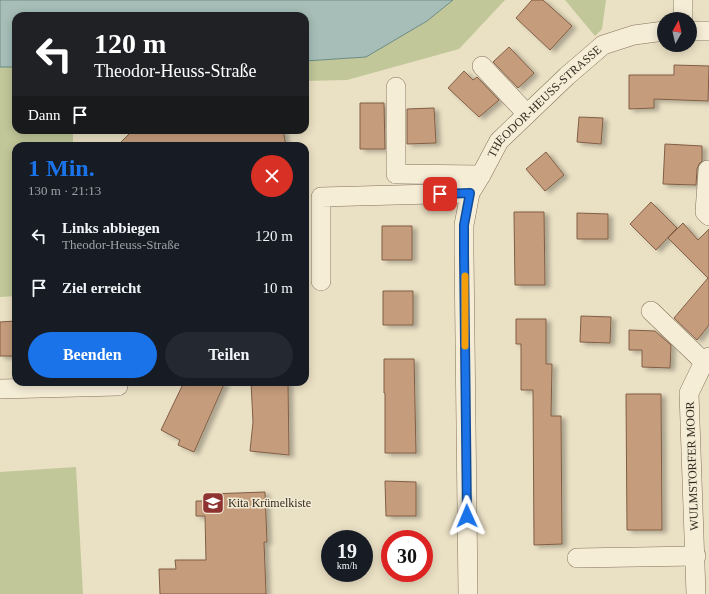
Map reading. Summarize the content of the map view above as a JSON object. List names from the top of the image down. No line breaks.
{"streets":{"street":["THEODOR-HEUSS-STRASSE","WULMSTORFER MOOR"]},"places":{"school or university":["Kita Krümelkiste"]},"north":"top","page":{"turn":["120 m","Theodor-Heuss-Straße"],"then":"Dann","heading":["1 Min.","130 m · 21:13"],"list":[{"name":"Links abbiegen","note":"Theodor-Heuss-Straße","value":"120 m"},{"name":"Ziel erreicht","value":"10 m"}],"buttons":["Beenden","Teilen"],"speed":"19 km/h","limit":"30"}}
